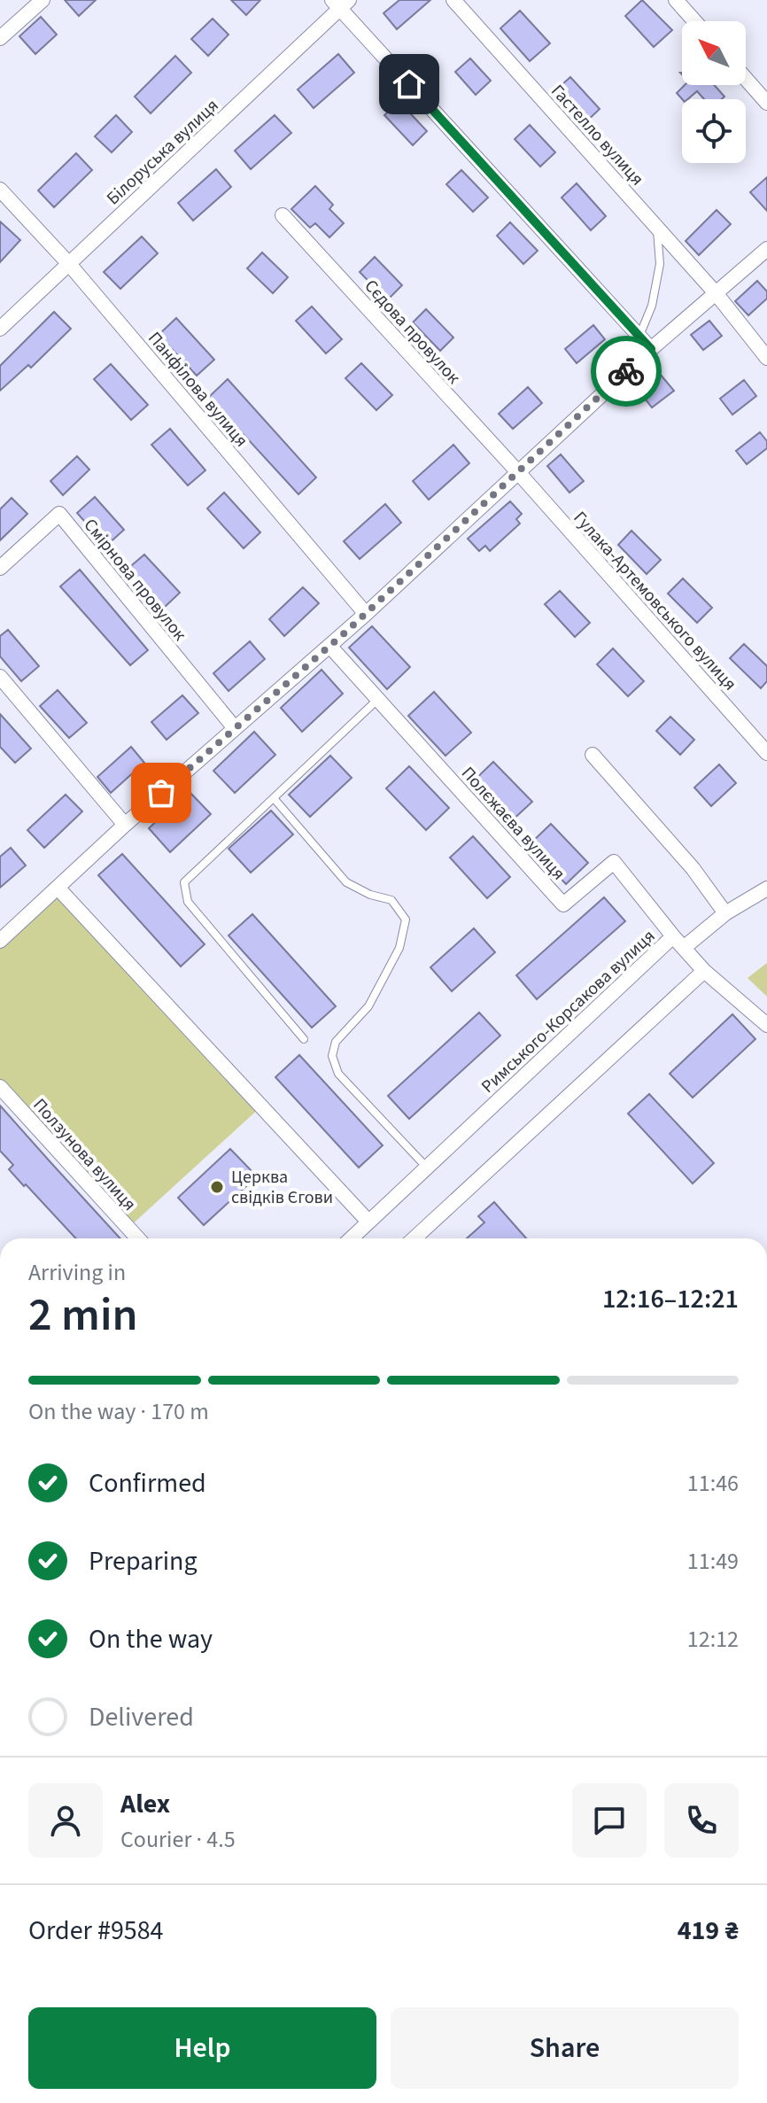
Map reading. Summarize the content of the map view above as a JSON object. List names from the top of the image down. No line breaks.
{"streets":{"street":["Гастелло вулиця","Білоруська вулиця","Сєдова провулок","Панфілова вулиця","Смірнова провулок","Гулака-Артемовського вулиця","Полєжаєва вулиця","Римського-Корсакова вулиця","Ползунова вулиця"]},"crossings":[["Білоруська вулиця","Панфілова вулиця"],["Сєдова провулок","Гулака-Артемовського вулиця"],["Полєжаєва вулиця","Римського-Корсакова вулиця"]],"places":["Церква свідків Єгови"],"north":"top left","page":{"heading":["2 min","Arriving in","12:16–12:21"],"panel":["Alex","Courier · 4.5","Order #9584","419 ₴"],"bar":"On the way · 170 m","list":[["Confirmed","11:46"],["Preparing","11:49"],["On the way","12:12"],"Delivered"],"buttons":["Help","Share"]}}
